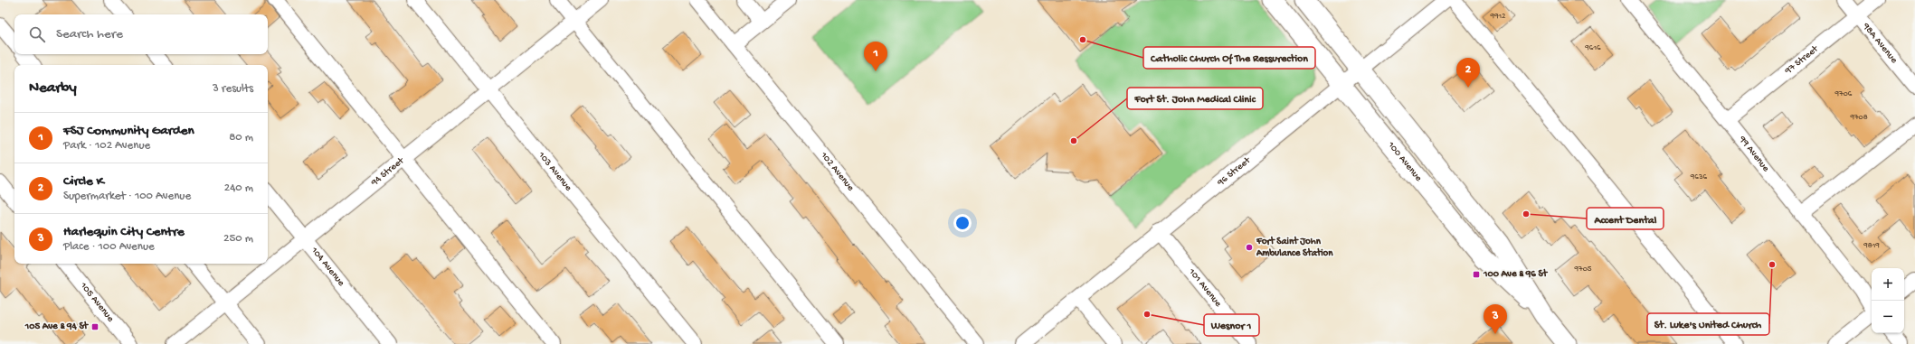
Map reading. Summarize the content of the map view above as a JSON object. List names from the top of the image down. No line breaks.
{"streets":{"main road":["100 Avenue"],"street":["98A Avenue","97 Street","99 Avenue","103 Avenue","102 Avenue","96 Street","94 Street","104 Avenue","101 Avenue","105 Avenue"]},"crossings":[["98A Avenue","97 Street"],["97 Street","99 Avenue"],["100 Avenue","96 Street"],["103 Avenue","94 Street"],["96 Street","101 Avenue"],["94 Street","104 Avenue"]],"places":{"other":["Catholic Church Of The Ressurection","Fort St. John Medical Clinic","Accent Dental","Fort Saint John Ambulance Station","St. Luke's United Church","Wesnor 1"],"transit":["100 Ave & 96 St","105 Ave & 94 St"]},"house_numbers":["9912","9616","9706","9708","9636","9819","9705"],"page":{"search":"Search here","pins":["1","2","3"],"heading":["Nearby","3 results"],"list":[{"mark":"1","name":"FSJ Community Garden","note":"Park · 102 Avenue","value":"80 m"},{"mark":"2","name":"Circle K","note":"Supermarket · 100 Avenue","value":"240 m"},{"mark":"3","name":"Harlequin City Centre","note":"Place · 100 Avenue","value":"250 m"}],"map_buttons":["+","−"]}}
